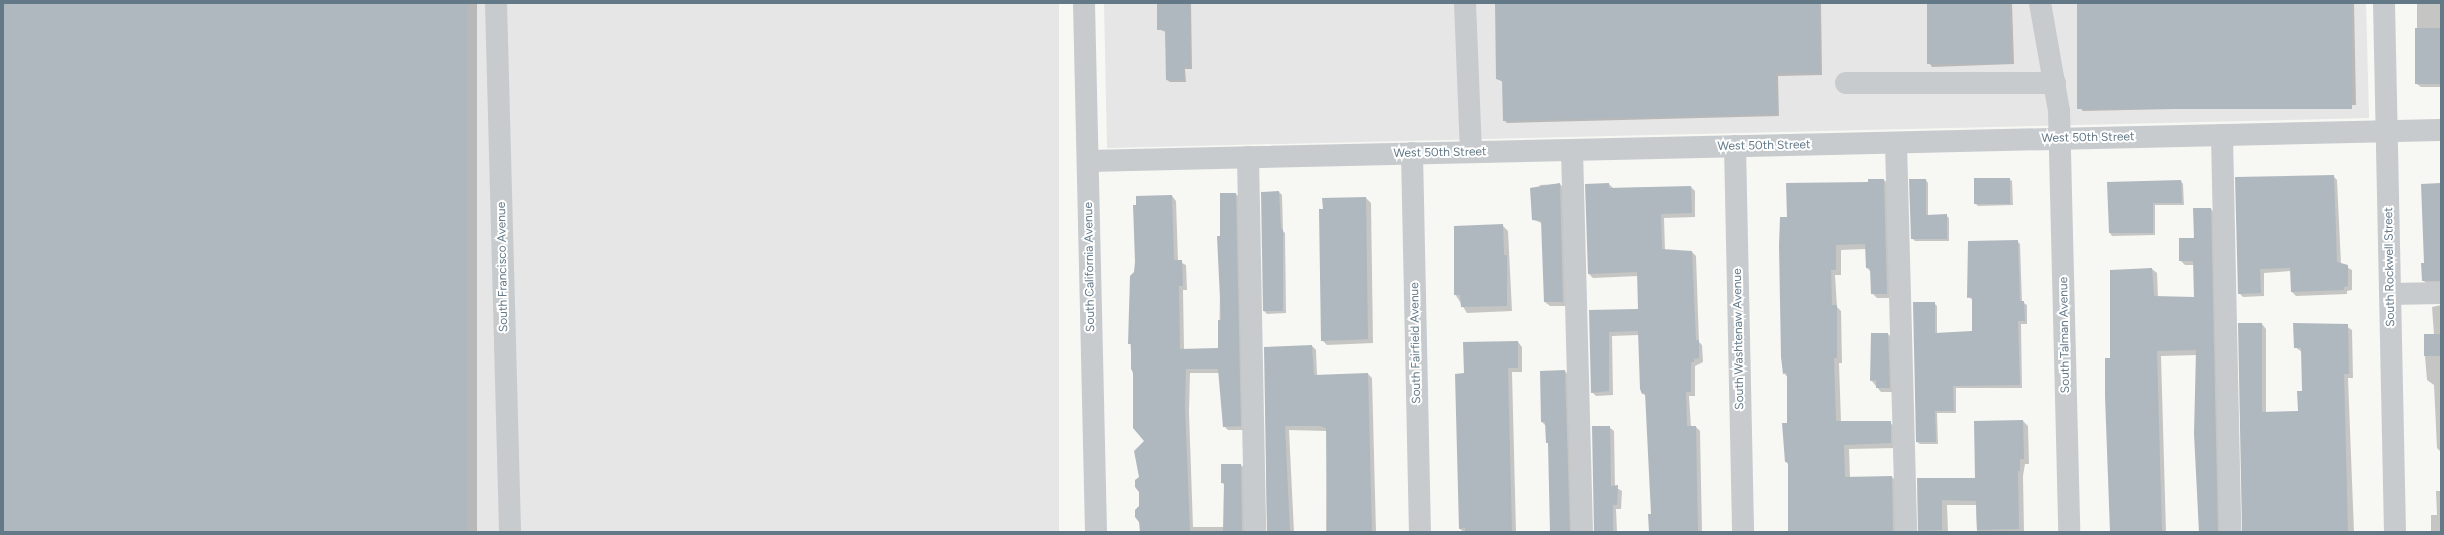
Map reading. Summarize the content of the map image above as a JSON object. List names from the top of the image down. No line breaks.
{"streets":{"street":["West 50th Street","South Francisco Avenue","South California Avenue","South Rockwell Street","South Talman Avenue","South Washtenaw Avenue","South Fairfield Avenue"]},"crossings":[["West 50th Street","South California Avenue"],["West 50th Street","South Rockwell Street"],["West 50th Street","South Talman Avenue"],["West 50th Street","South Washtenaw Avenue"],["West 50th Street","South Fairfield Avenue"]]}
